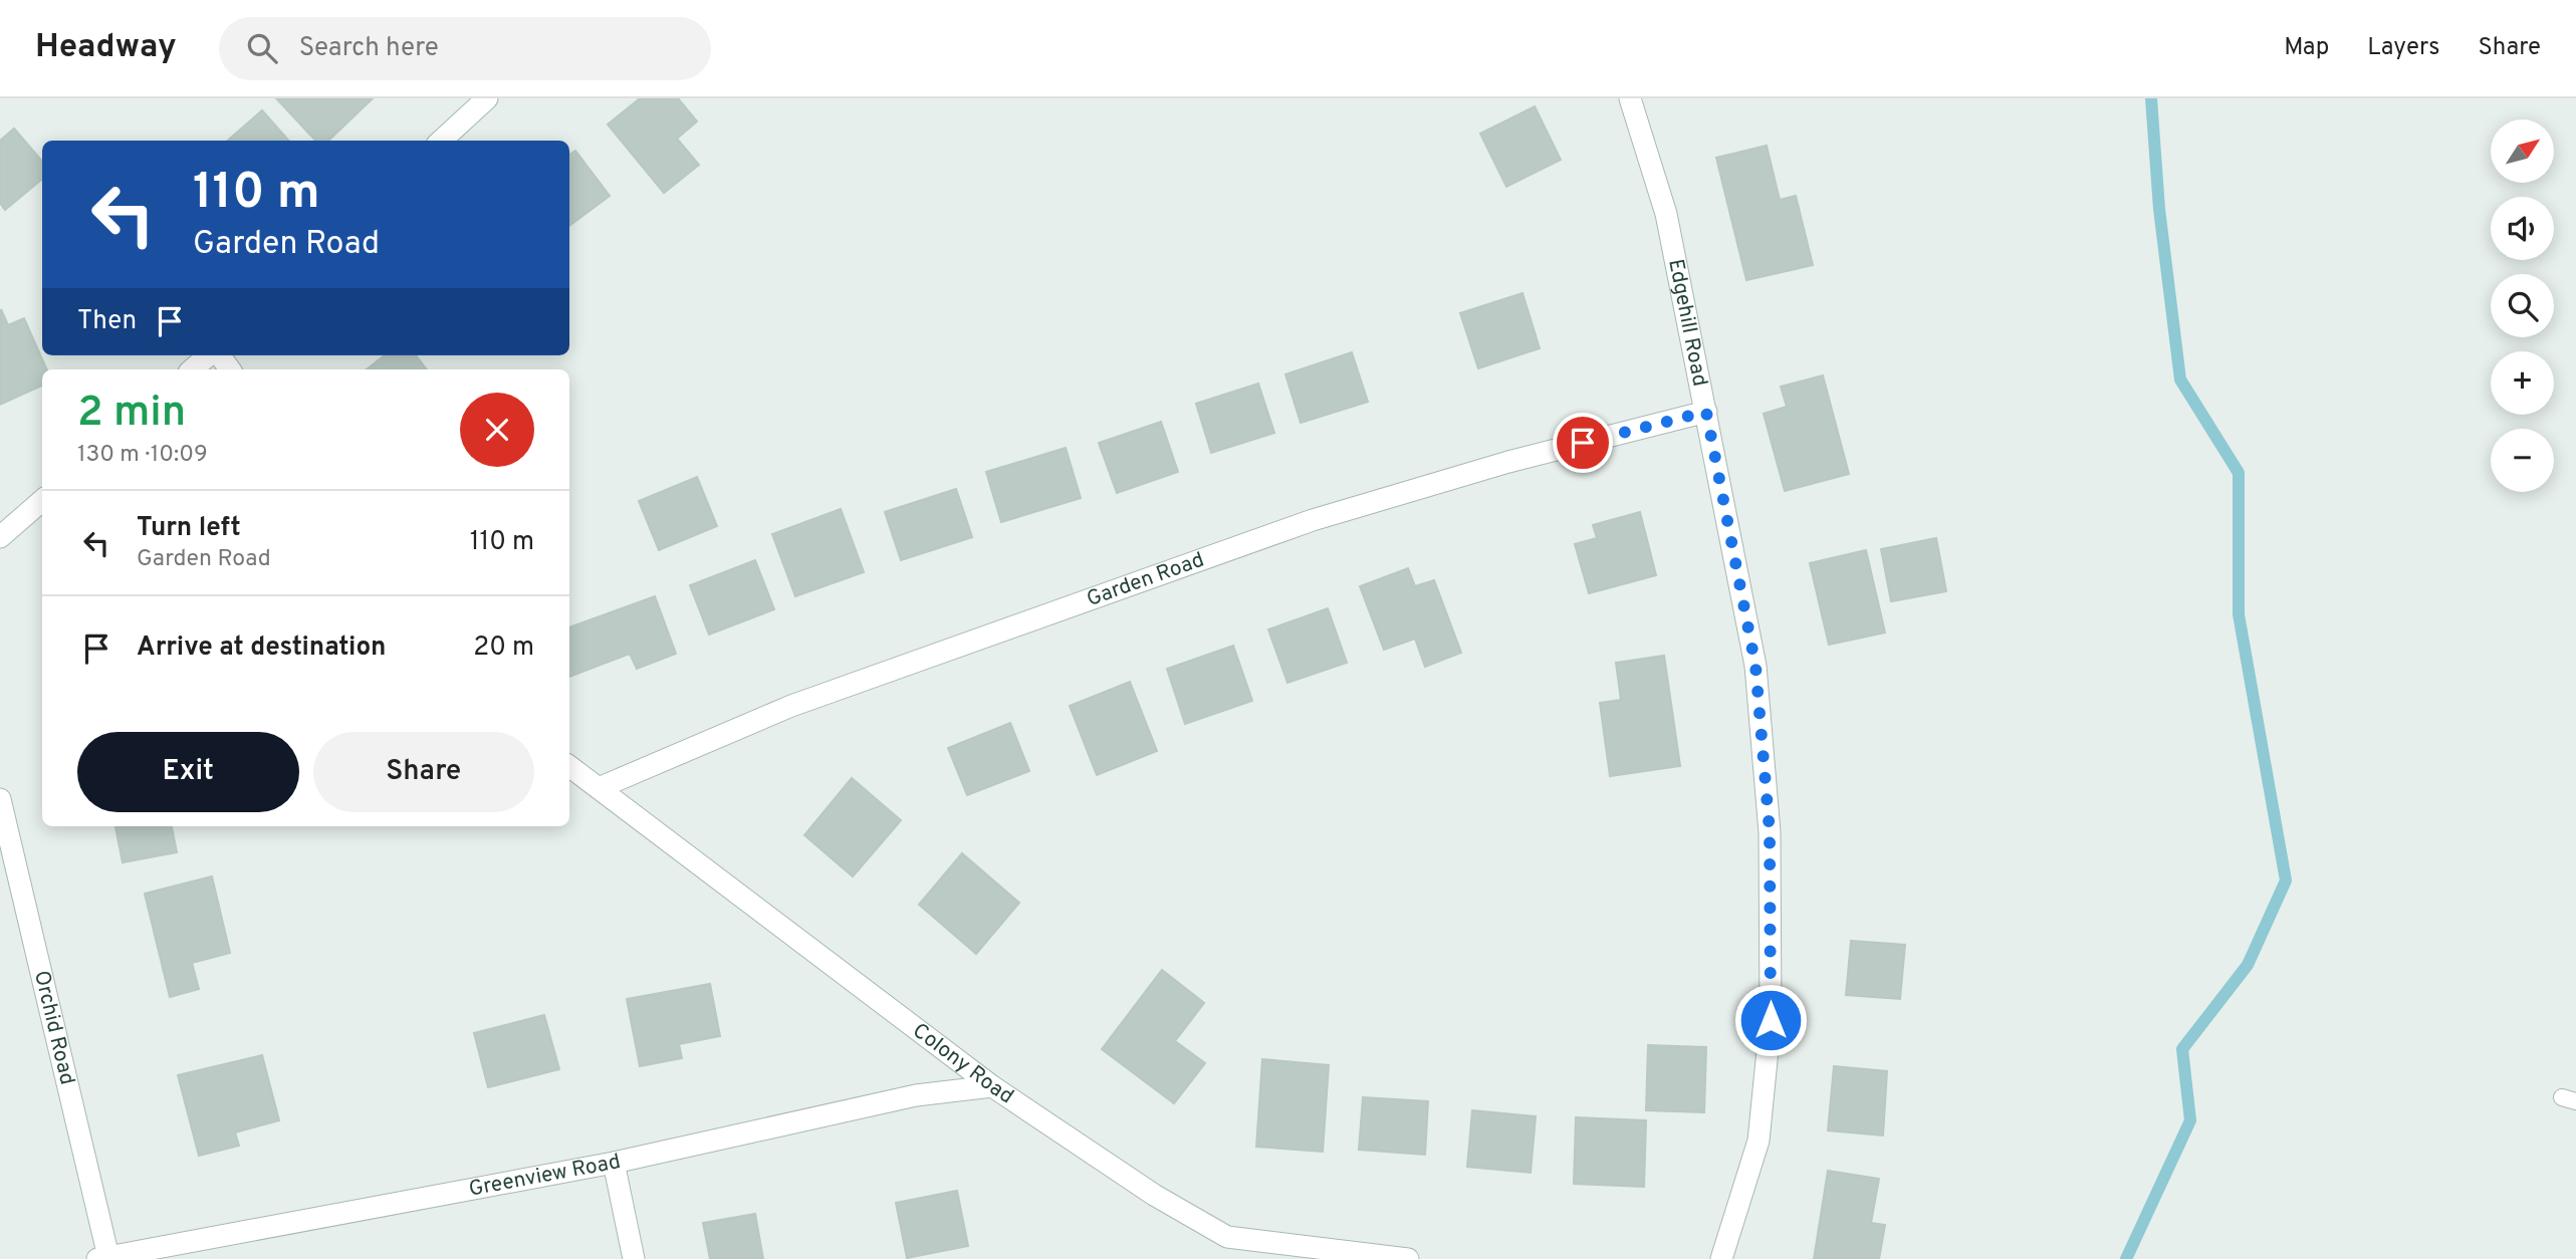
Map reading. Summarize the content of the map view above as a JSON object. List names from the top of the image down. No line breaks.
{"streets":{"street":["Edgehill Road","Garden Road","Orchid Road","Colony Road","Greenview Road"]},"crossings":[["Edgehill Road","Garden Road"],["Garden Road","Colony Road"],["Orchid Road","Greenview Road"],["Colony Road","Greenview Road"]],"north":"top right","page":{"header":"Headway","search":"Search here","nav":["Map","Layers","Share"],"map_buttons":["+","−"],"turn":["110 m","Garden Road"],"then":"Then","heading":["2 min","130 m · 10:09"],"list":[{"name":"Turn left","note":"Garden Road","value":"110 m"},{"name":"Arrive at destination","value":"20 m"}],"buttons":["Exit","Share"]}}
